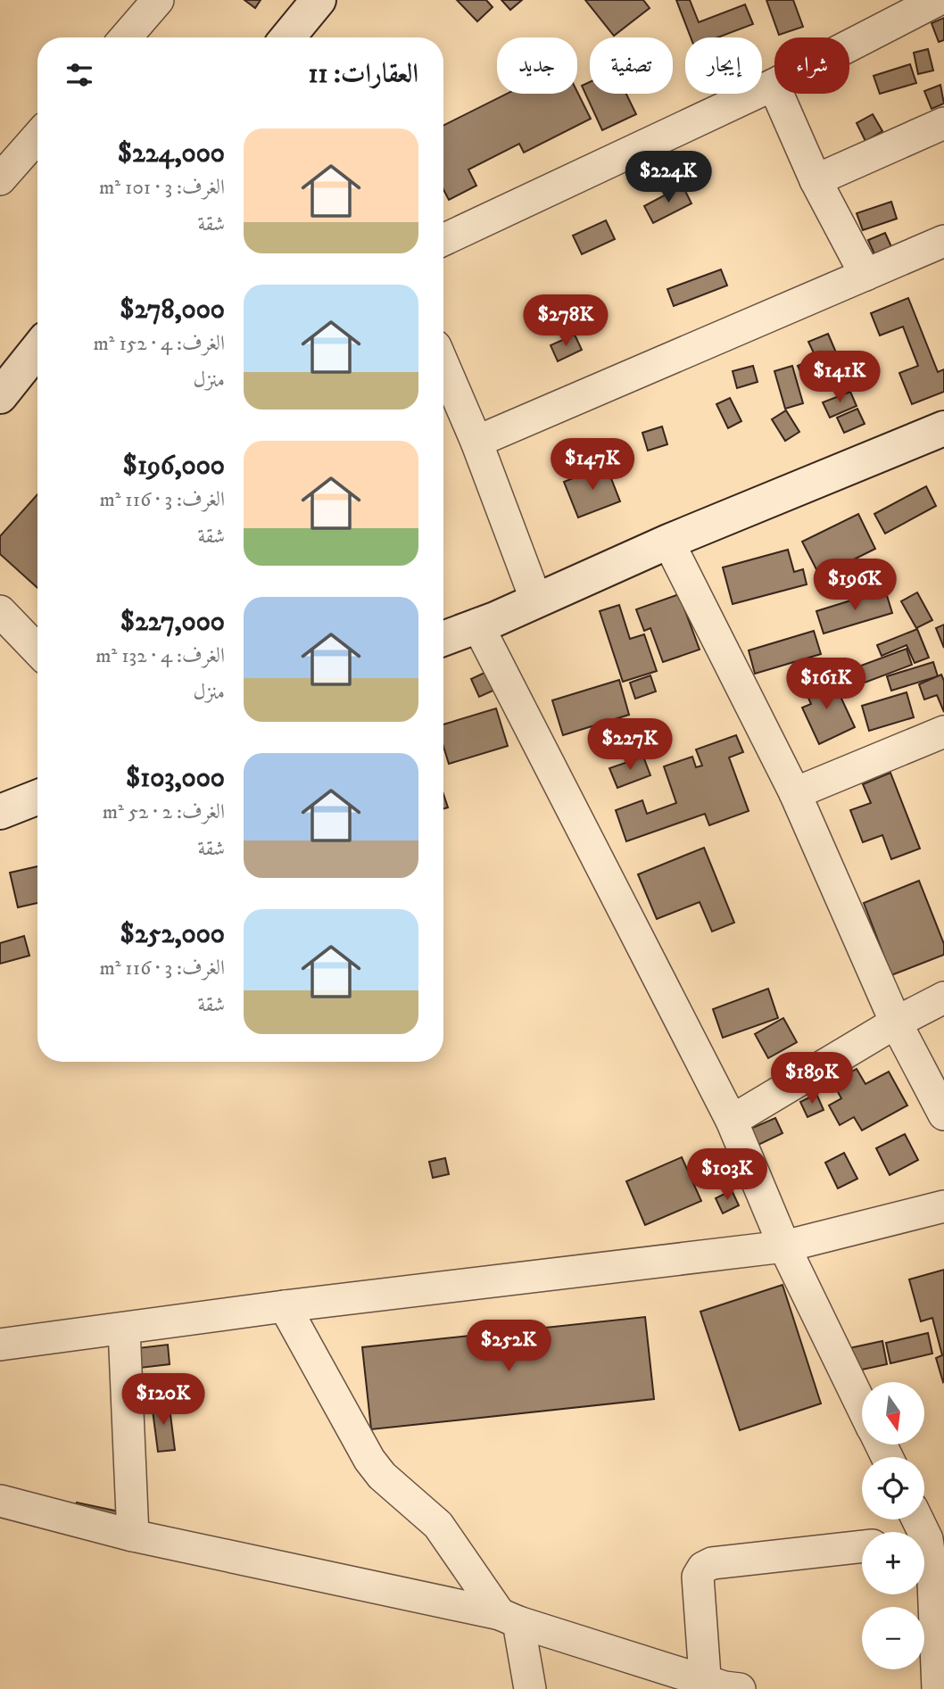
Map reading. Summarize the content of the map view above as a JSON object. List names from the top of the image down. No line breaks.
{"north":"bottom","page":{"chip":["شراء","إيجار","تصفية","جديد"],"heading":"العقارات: 11","list":[{"name":"$224,000","note":"الغرف: 3 · 101 m² · شقة"},{"name":"$278,000","note":"الغرف: 4 · 152 m² · منزل"},{"name":"$196,000","note":"الغرف: 3 · 116 m² · شقة"},{"name":"$227,000","note":"الغرف: 4 · 132 m² · منزل"},{"name":"$103,000","note":"الغرف: 2 · 52 m² · شقة"},{"name":"$252,000","note":"الغرف: 3 · 116 m² · شقة"}],"price":["$224K","$278K","$141K","$147K","$196K","$161K","$227K","$189K","$103K","$252K","$120K"],"map_buttons":["+","−"]}}
